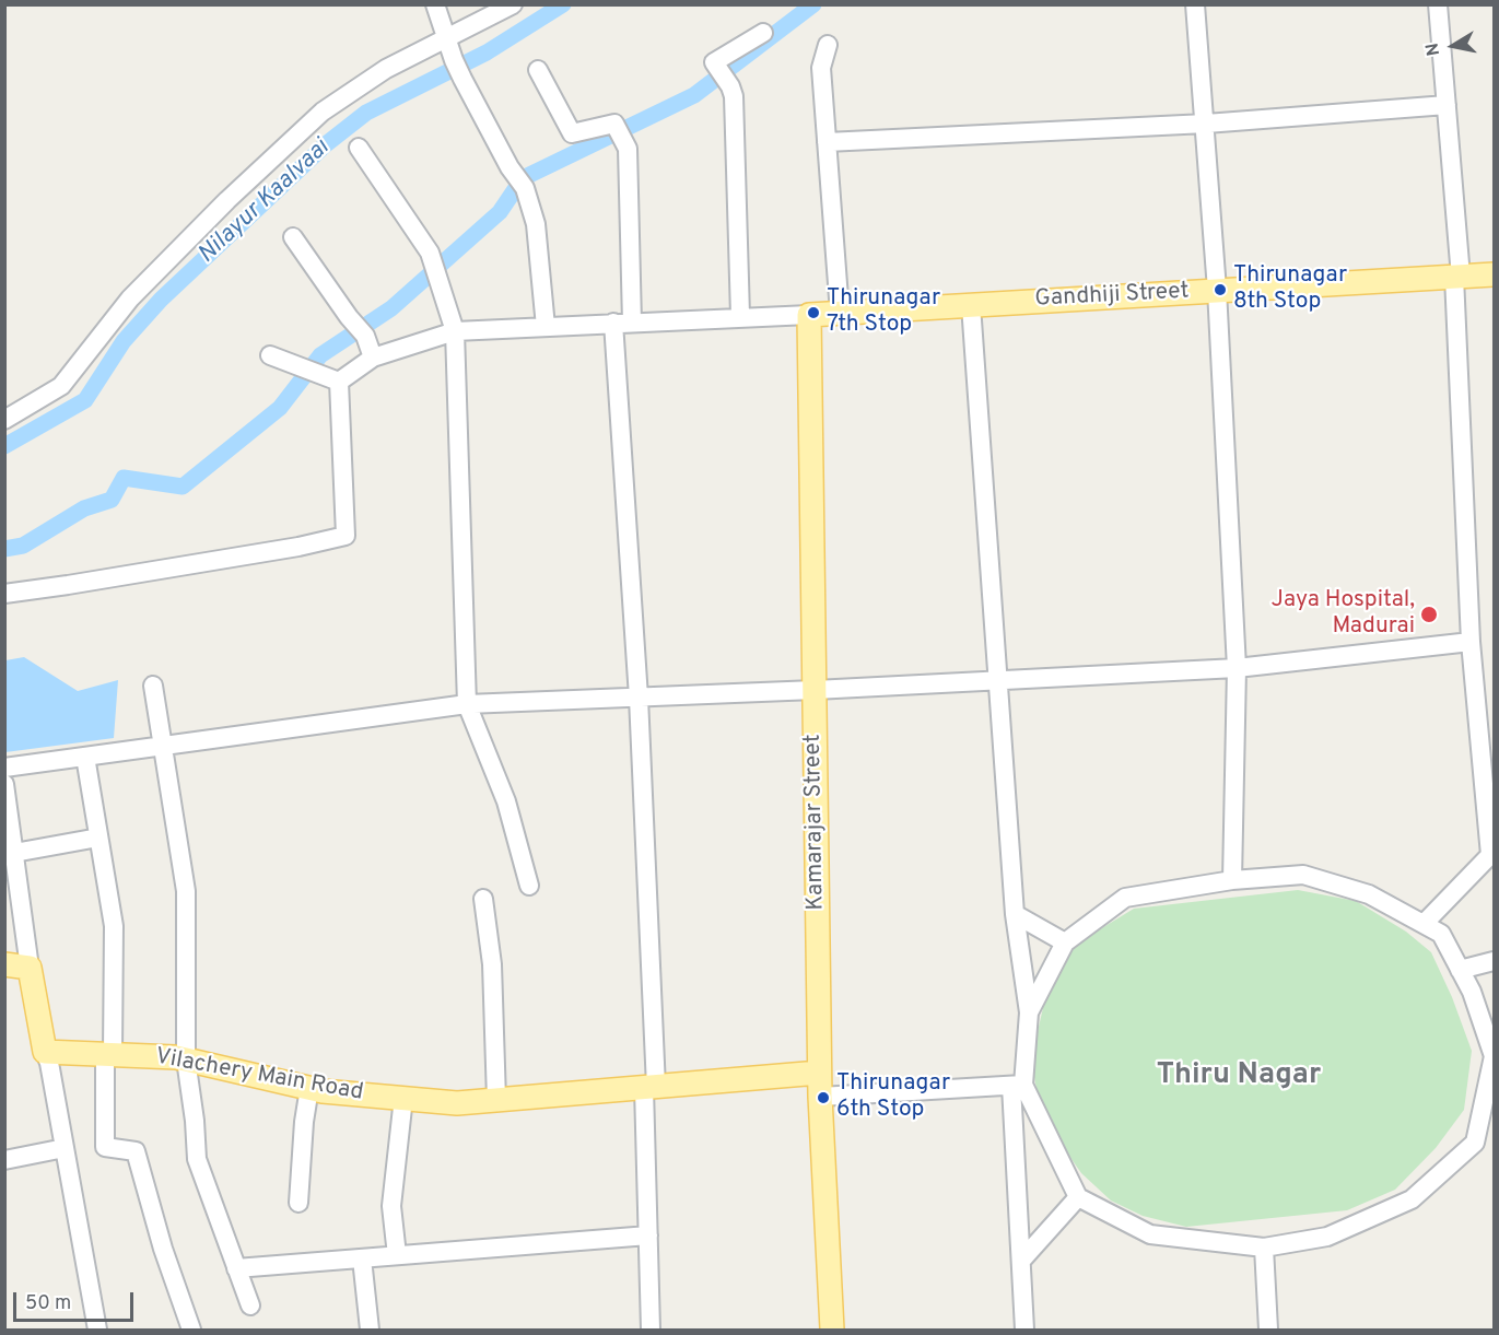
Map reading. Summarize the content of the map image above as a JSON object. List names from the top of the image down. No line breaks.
{"streets":{"main road":["Gandhiji Street","Kamarajar Street","Vilachery Main Road"]},"crossings":[["Gandhiji Street","Kamarajar Street"],["Kamarajar Street","Vilachery Main Road"]],"districts":["Thiru Nagar"],"water":["Nilayur Kaalvaai"],"places":["Thirunagar 8th Stop","Thirunagar 7th Stop","Jaya Hospital, Madurai","Thirunagar 6th Stop"],"scale_bar":"50 m","north":"left"}
